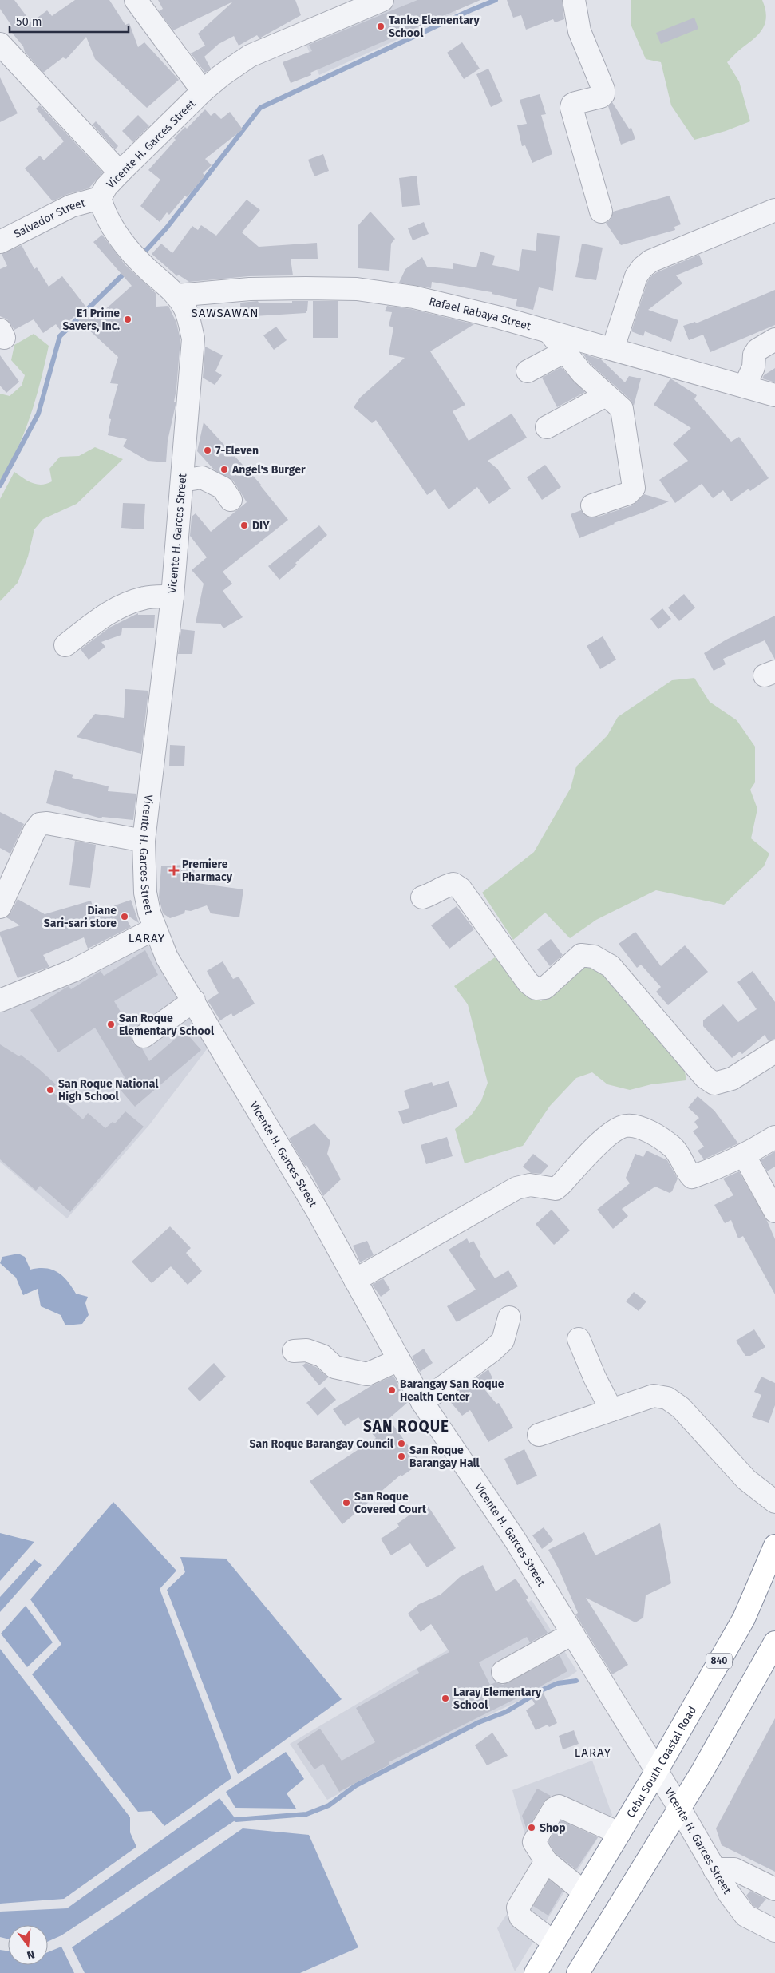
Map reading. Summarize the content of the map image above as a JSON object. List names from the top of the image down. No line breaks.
{"streets":{"highway":["840","Cebu South Coastal Road"],"street":["Vicente H. Garces Street","Salvador Street","Rafael Rabaya Street"]},"crossings":[["Vicente H. Garces Street","Salvador Street"],["Vicente H. Garces Street","Rafael Rabaya Street"],["Vicente H. Garces Street","Cebu South Coastal Road"]],"districts":["SAWSAWAN","LARAY","SAN ROQUE","LARAY"],"places":{"other":["Tanke Elementary School","E1 Prime Savers, Inc.","7-Eleven","Angel's Burger","DIY","Diane Sari-sari store","San Roque Elementary School","San Roque National High School","Barangay San Roque Health Center","San Roque Barangay Council","San Roque Barangay Hall","San Roque Covered Court","Laray Elementary School","Shop"],"health":["Premiere Pharmacy"]},"scale_bar":"50 m","north":"bottom"}
